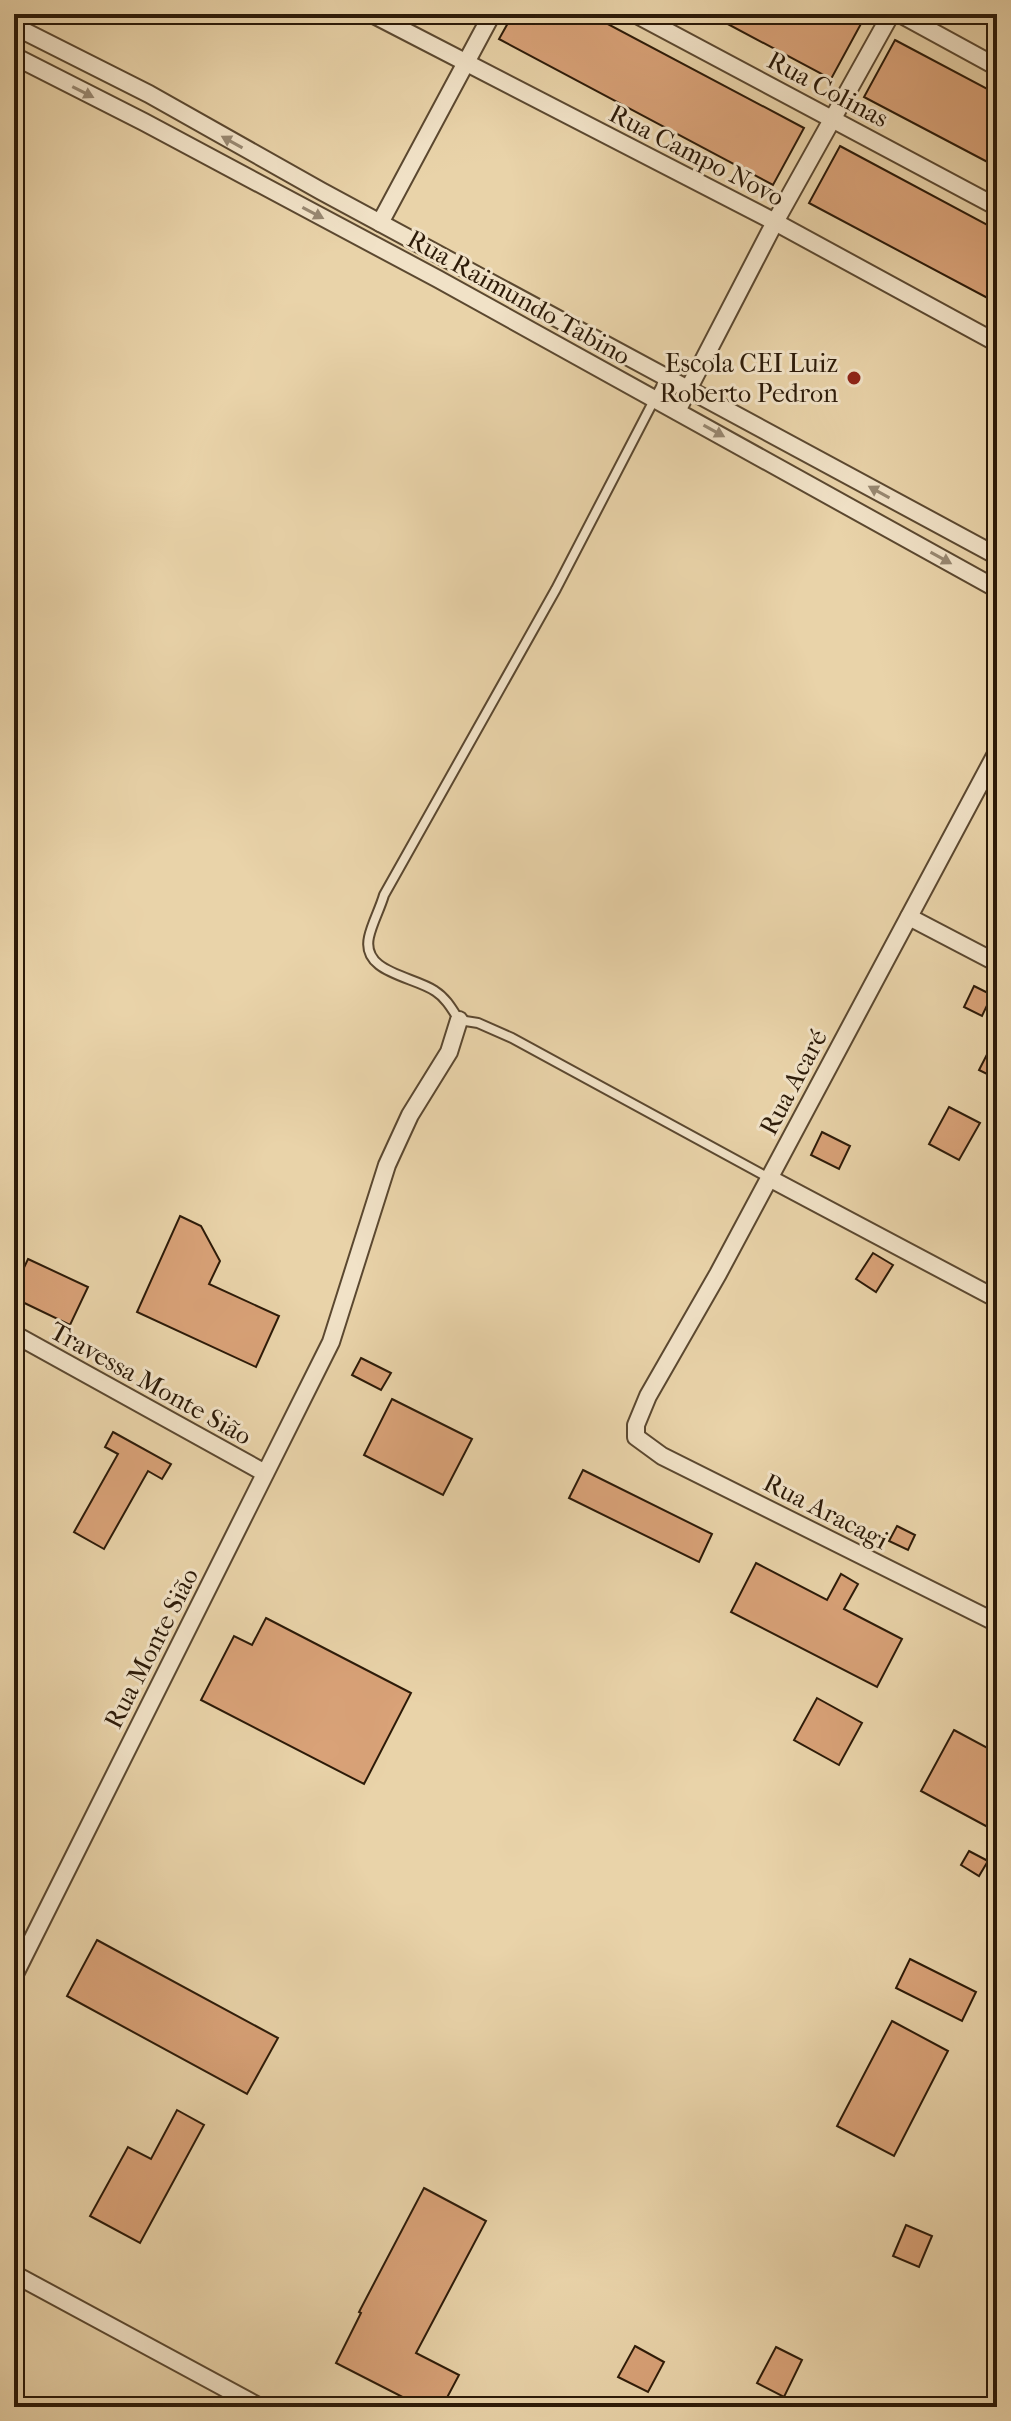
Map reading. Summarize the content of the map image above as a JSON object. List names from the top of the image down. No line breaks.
{"streets":{"street":["Rua Colinas","Rua Campo Novo","Rua Raimundo Tabino","Rua Acaré","Travessa Monte Sião","Rua Aracagi","Rua Monte Sião"]},"crossings":[["Rua Acaré","Rua Aracagi"],["Travessa Monte Sião","Rua Monte Sião"]],"places":["Escola CEI Luiz Roberto Pedron"]}
